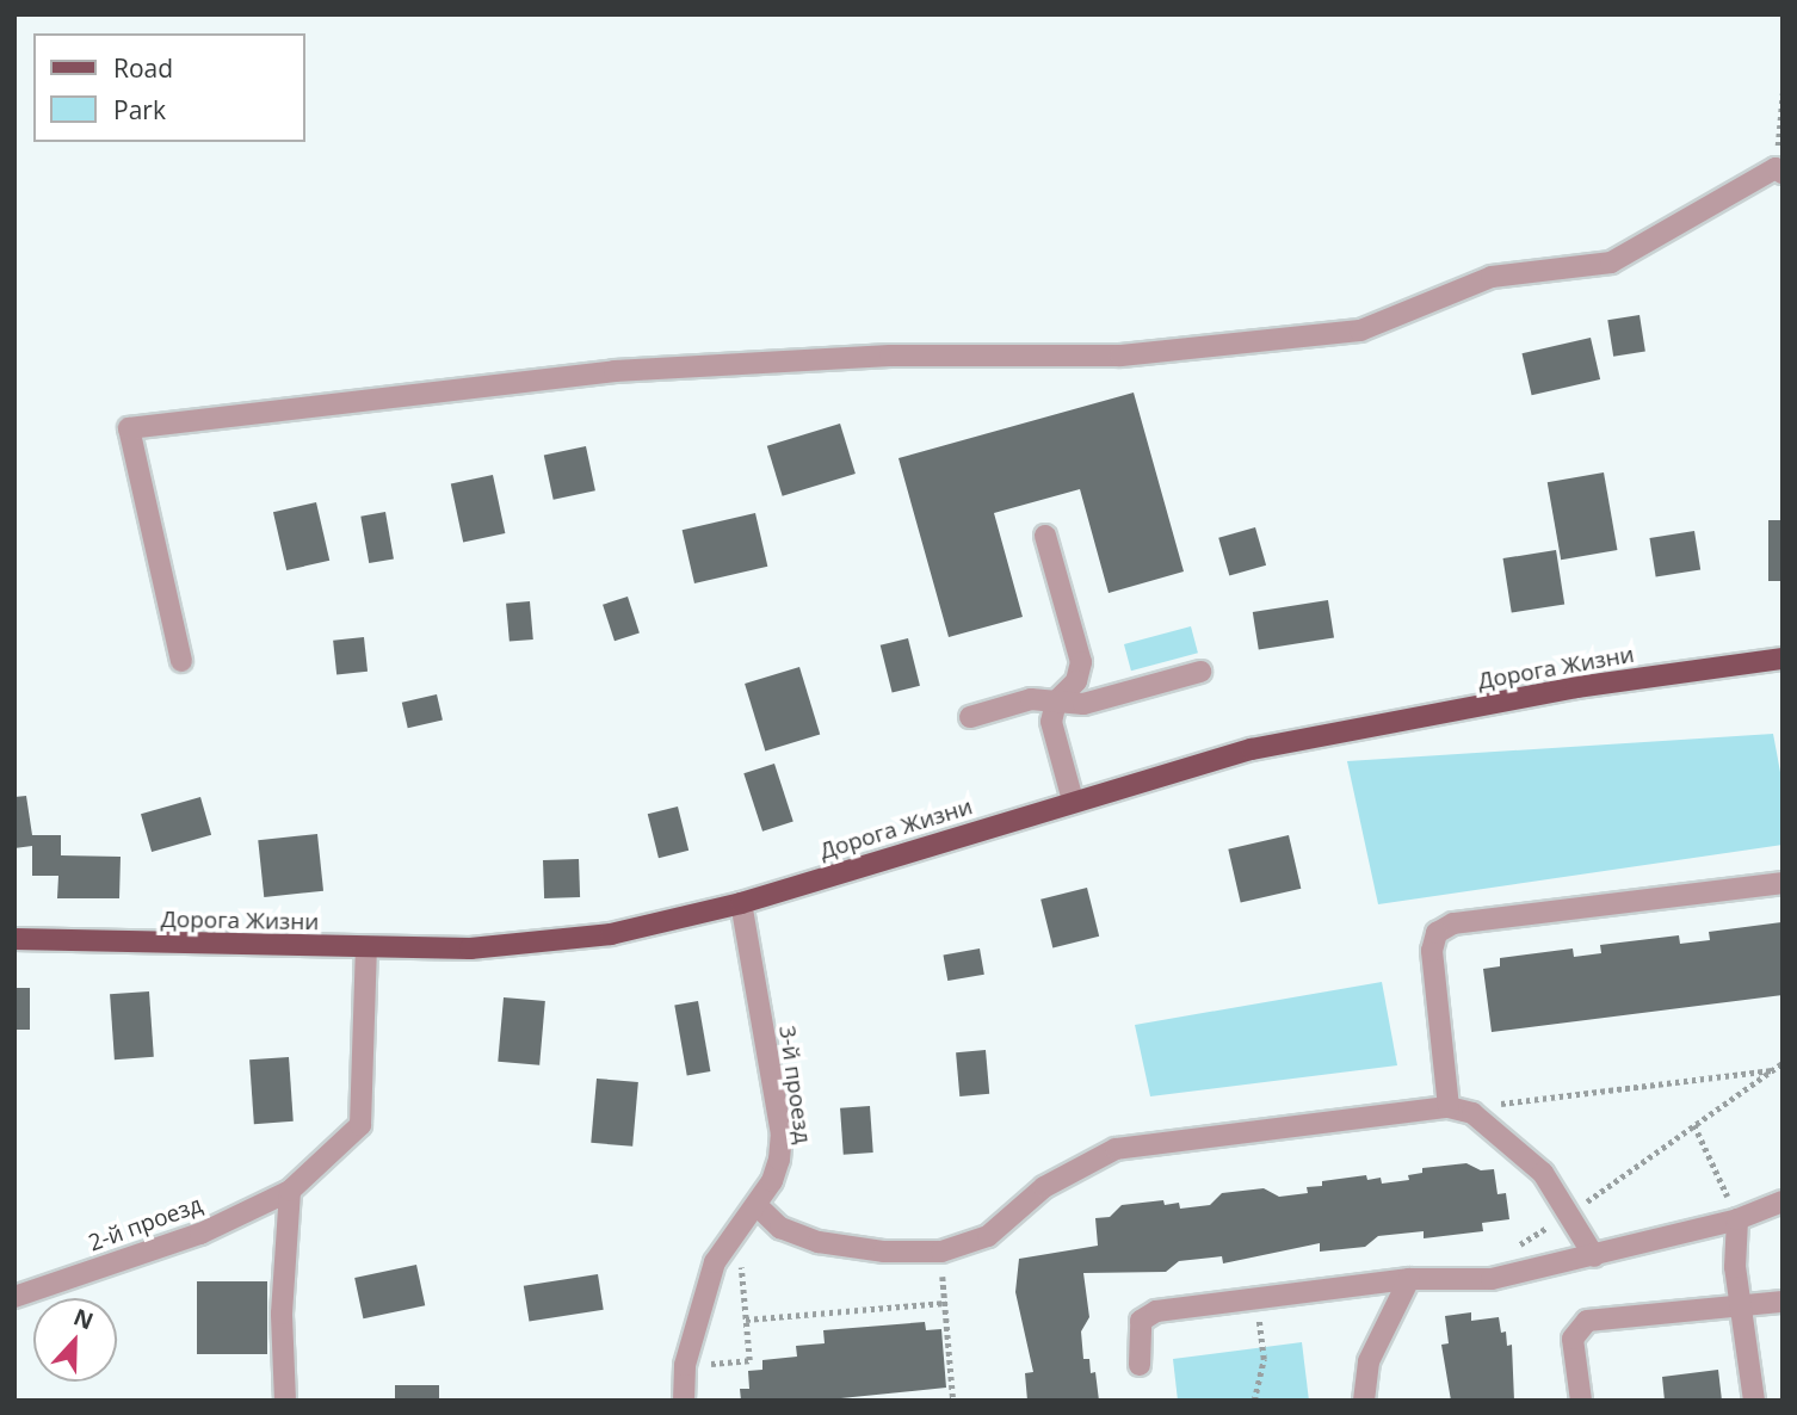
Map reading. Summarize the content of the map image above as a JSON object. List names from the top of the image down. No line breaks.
{"streets":{"main road":["Дорога Жизни"],"street":["3-й проезд","2-й проезд"]},"crossings":[["Дорога Жизни","3-й проезд"]],"legend":["Road","Park"],"north":"top"}
